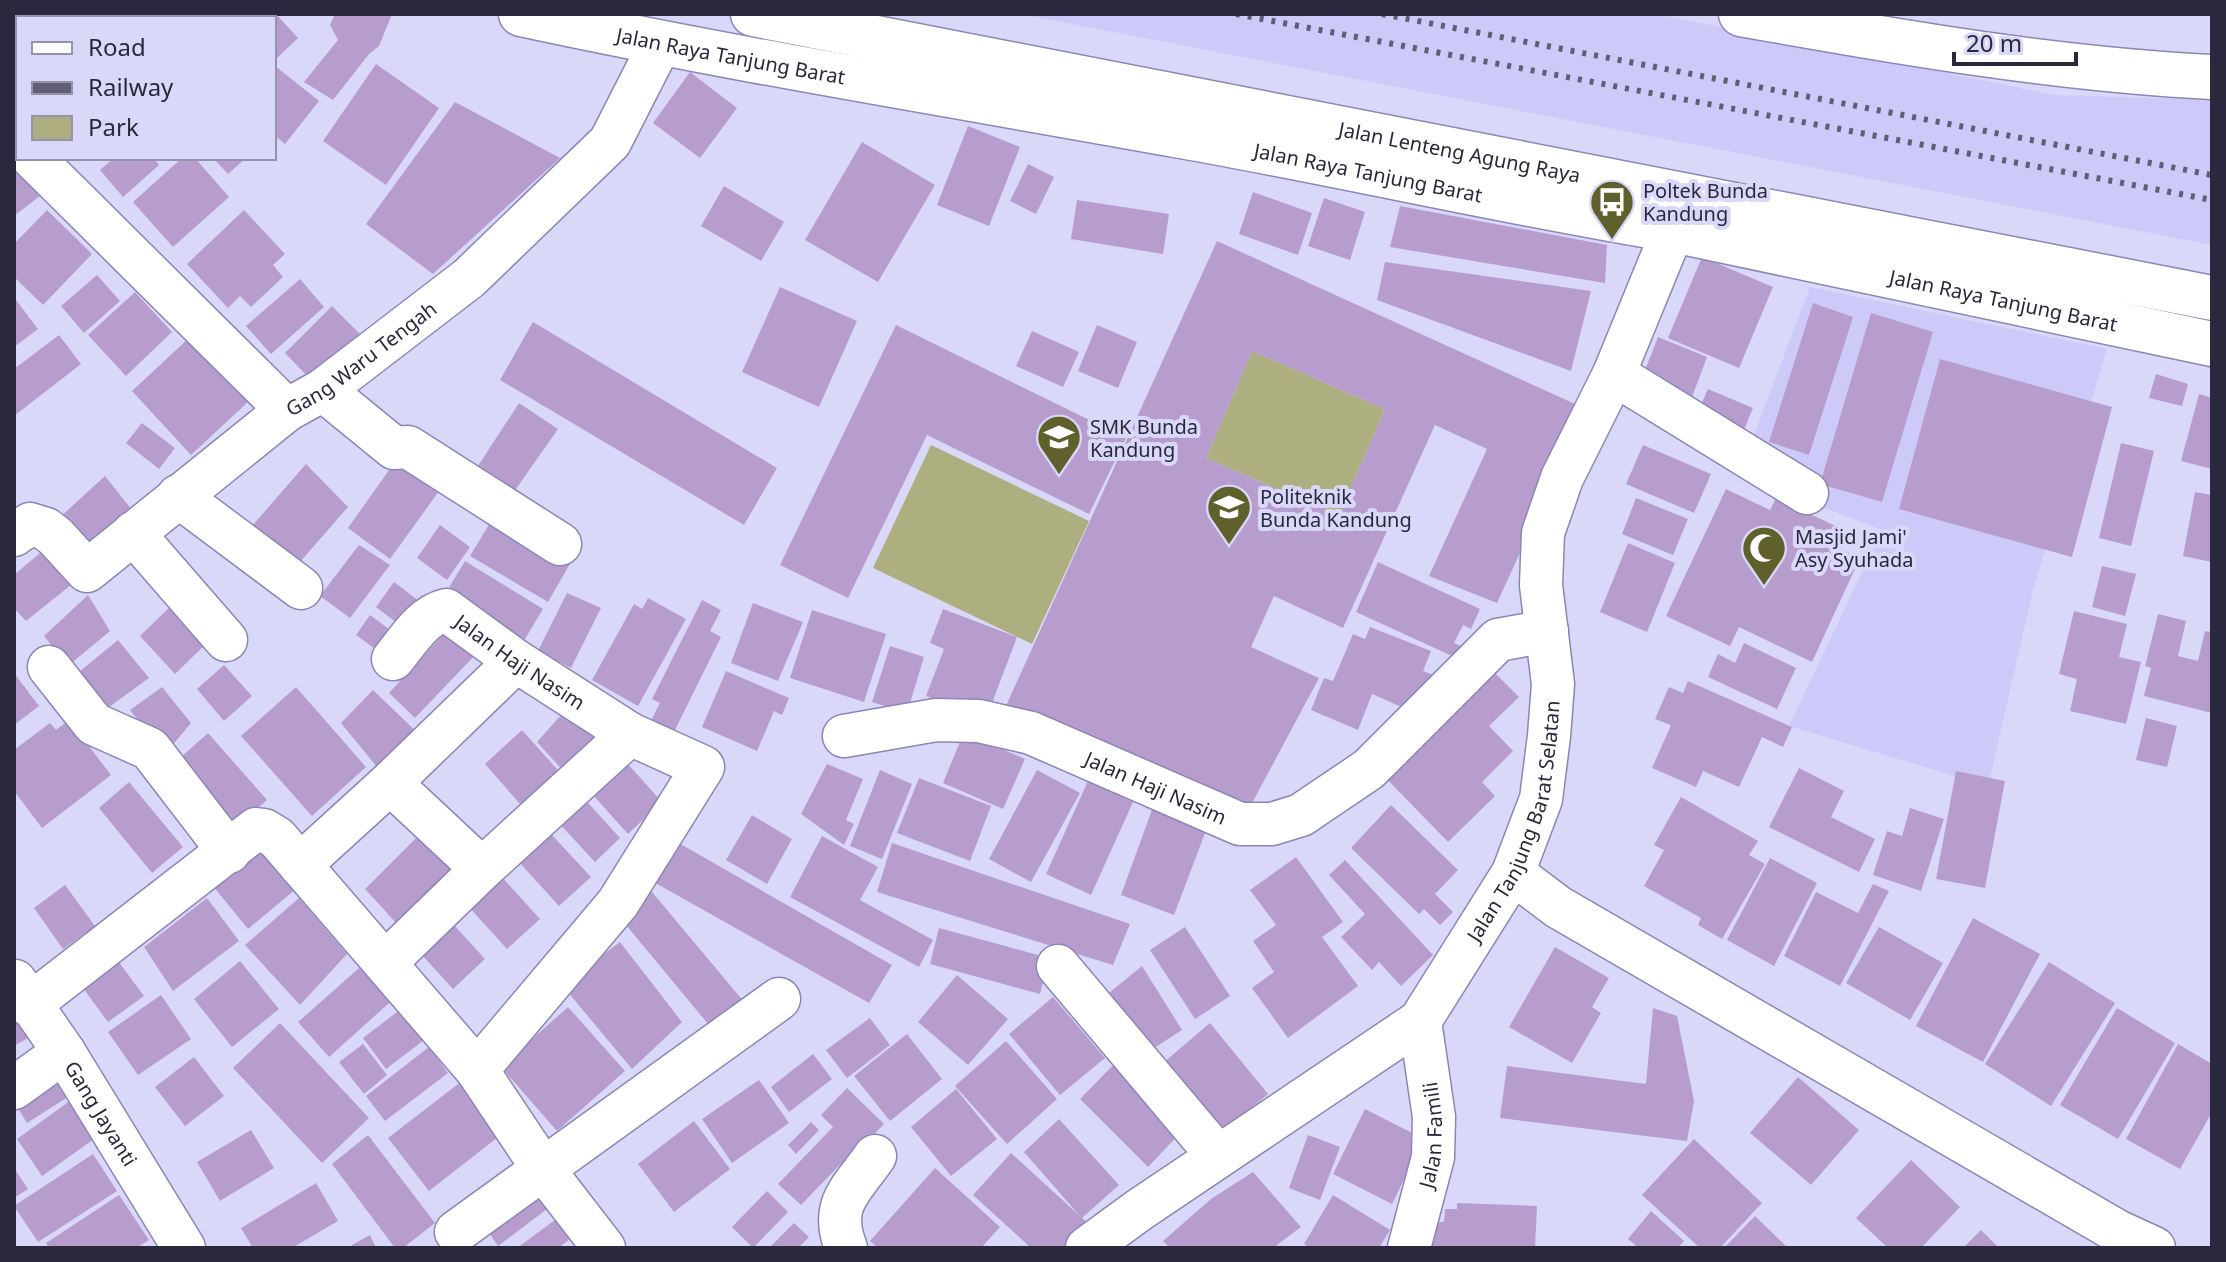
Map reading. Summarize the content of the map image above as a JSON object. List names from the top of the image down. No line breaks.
{"streets":{"main road":["Jalan Raya Tanjung Barat","Jalan Lenteng Agung Raya"],"street":["Gang Waru Tengah","Jalan Haji Nasim","Jalan Tanjung Barat Selatan","Gang Jayanti","Jalan Famili"]},"crossings":[["Jalan Raya Tanjung Barat","Gang Waru Tengah"],["Jalan Raya Tanjung Barat","Jalan Tanjung Barat Selatan"],["Jalan Haji Nasim","Jalan Tanjung Barat Selatan"],["Jalan Tanjung Barat Selatan","Jalan Famili"]],"places":{"bus stop":["Poltek Bunda Kandung"],"school or university":["SMK Bunda Kandung","Politeknik Bunda Kandung"],"mosque":["Masjid Jami' Asy Syuhada"]},"legend":["Road","Railway","Park"],"scale_bar":"20 m"}
